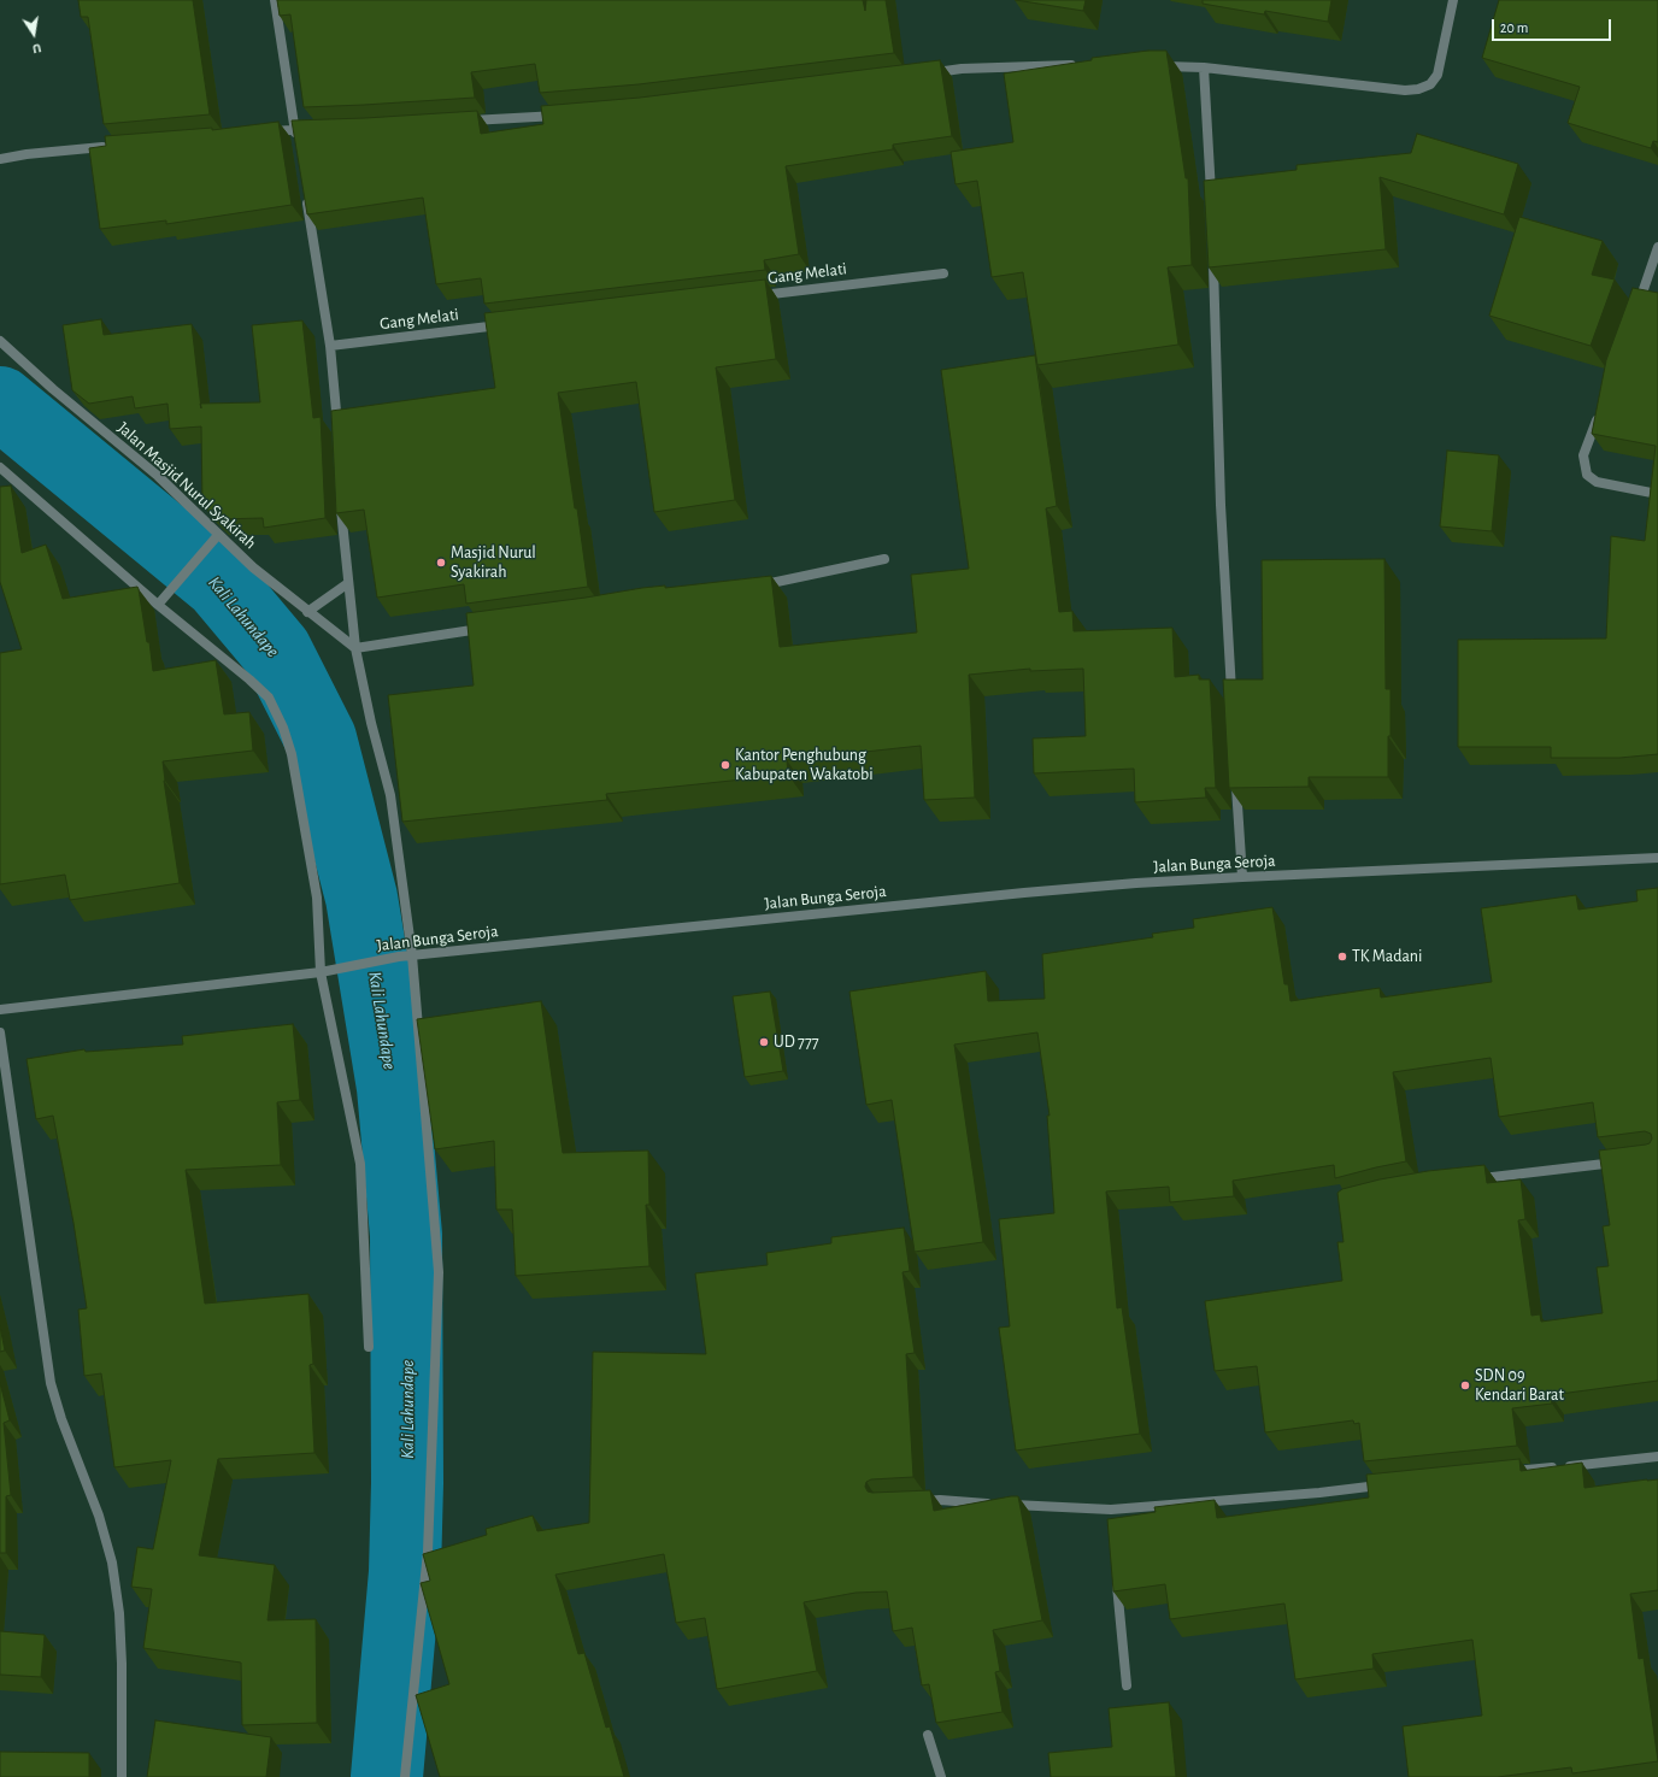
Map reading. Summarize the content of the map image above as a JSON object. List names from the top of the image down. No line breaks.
{"streets":{"street":["Gang Melati","Jalan Masjid Nurul Syakirah","Jalan Bunga Seroja"]},"water":["Kali Lahundape"],"places":["Masjid Nurul Syakirah","Kantor Penghubung Kabupaten Wakatobi","TK Madani","UD 777","SDN 09 Kendari Barat"],"scale_bar":"20 m","north":"bottom"}
